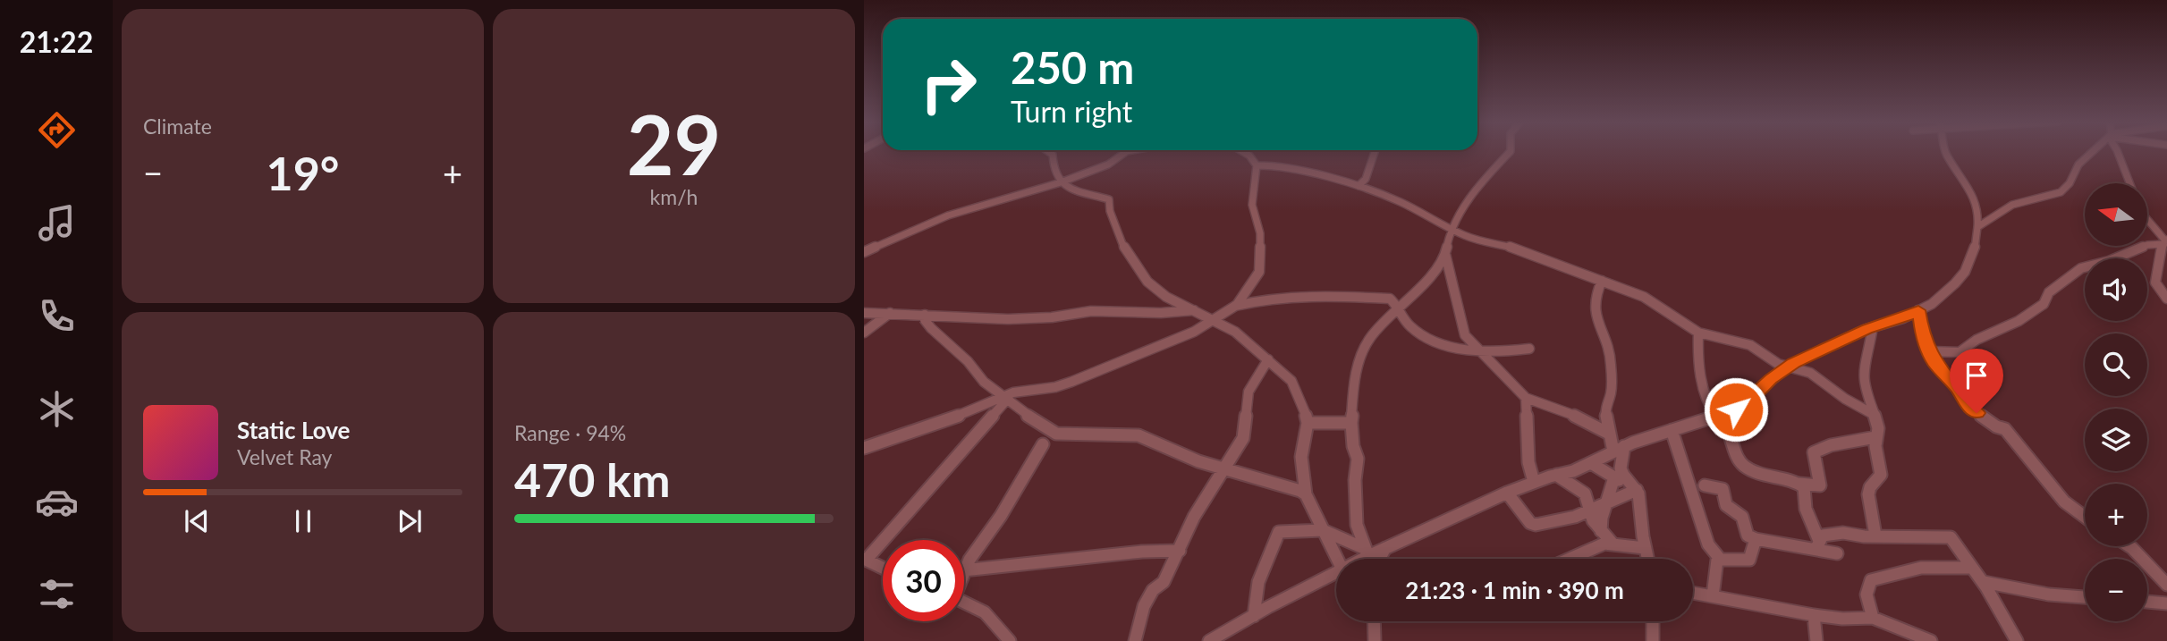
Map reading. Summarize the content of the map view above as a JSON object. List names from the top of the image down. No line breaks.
{"north":"left","page":{"tabs":"21:22","tile":["Climate",["29","km/h"],["Range · 94%","470 km"]],"turn":["250 m","Turn right"],"heat":["−","19°","+"],"map_buttons":["+","−"],"song":["Static Love","Velvet Ray"],"limit":"30","trip":"21:23 · 1 min · 390 m"}}
